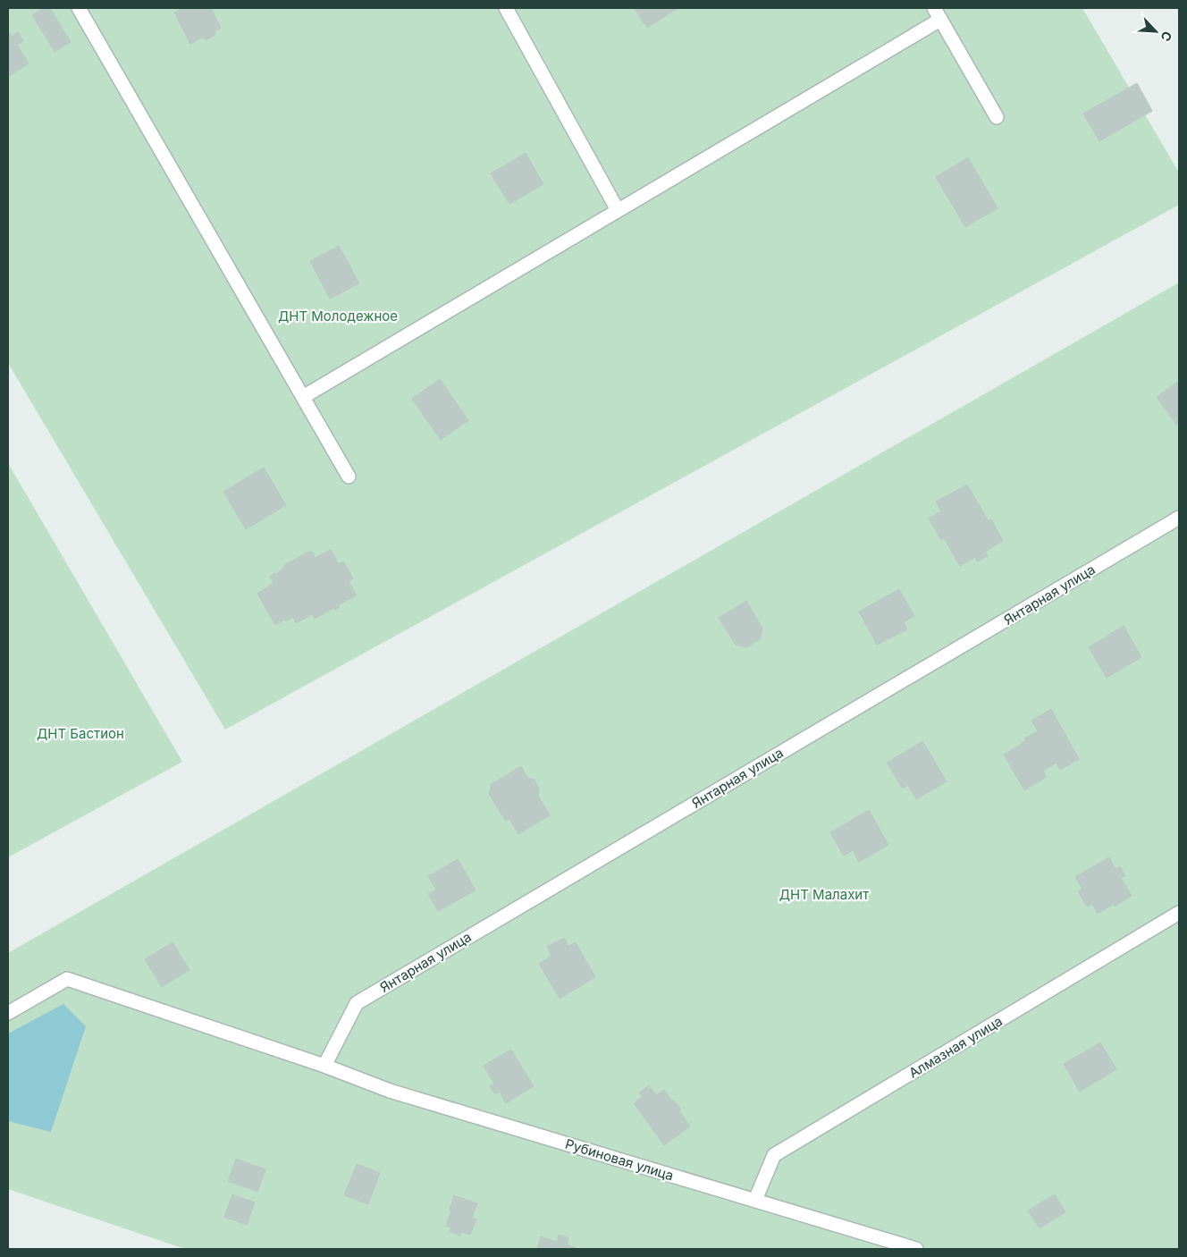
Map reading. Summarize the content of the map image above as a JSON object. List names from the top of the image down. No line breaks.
{"streets":{"street":["Янтарная улица","Алмазная улица","Рубиновая улица"]},"crossings":[["Янтарная улица","Рубиновая улица"],["Алмазная улица","Рубиновая улица"]],"parks":["ДНТ Молодежное","ДНТ Бастион","ДНТ Малахит"],"north":"bottom right"}
